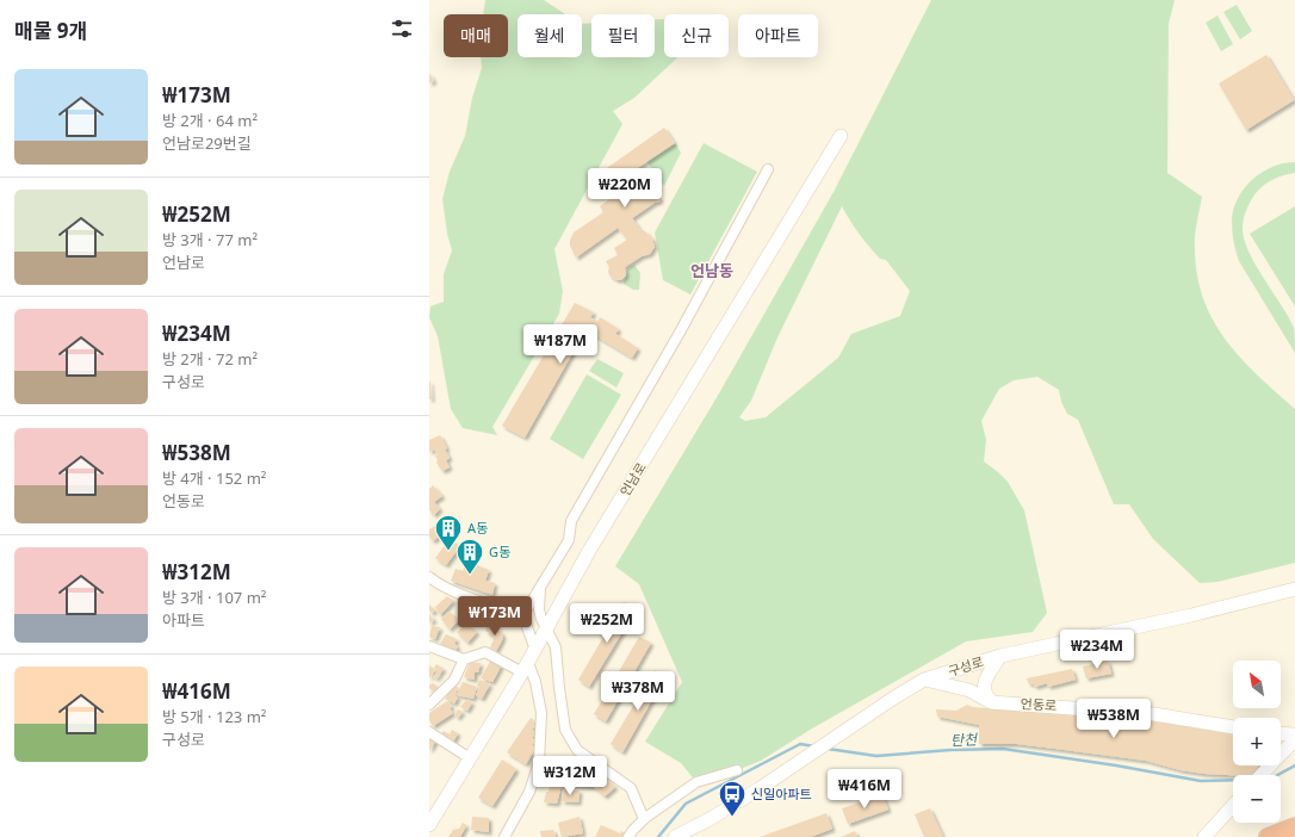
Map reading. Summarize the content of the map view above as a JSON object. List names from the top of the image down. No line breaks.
{"streets":{"main road":["언남로","구성로","언동로"]},"crossings":[["구성로","언동로"]],"districts":["언남동"],"water":["탄천"],"places":{"building":["A동","G동"],"bus stop":["신일아파트"]},"north":"top left","page":{"heading":"매물 9개","chip":["매매","월세","필터","신규","아파트"],"list":[{"name":"₩173M","note":"방 2개 · 64 m² · 언남로29번길"},{"name":"₩252M","note":"방 3개 · 77 m² · 언남로"},{"name":"₩234M","note":"방 2개 · 72 m² · 구성로"},{"name":"₩538M","note":"방 4개 · 152 m² · 언동로"},{"name":"₩312M","note":"방 3개 · 107 m² · 아파트"},{"name":"₩416M","note":"방 5개 · 123 m² · 구성로"}],"price":["₩220M","₩187M","₩173M","₩252M","₩234M","₩378M","₩538M","₩312M","₩416M"],"map_buttons":["+","−"]}}
